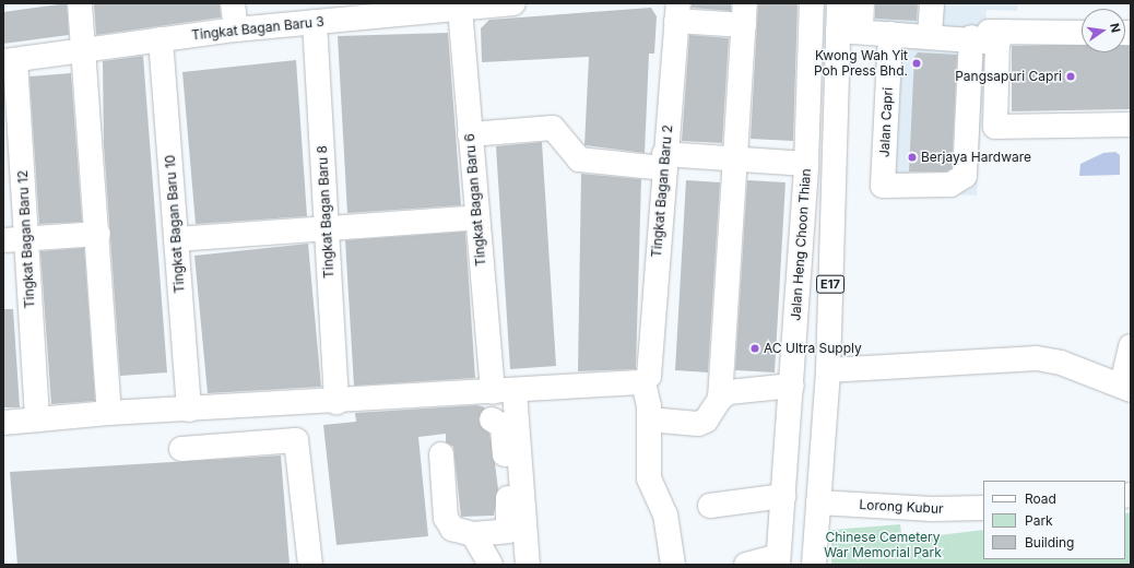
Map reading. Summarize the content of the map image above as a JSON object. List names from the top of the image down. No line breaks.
{"streets":{"main road":["Tingkat Bagan Baru 3","Jalan Capri","Tingkat Bagan Baru 2","Tingkat Bagan Baru 6","Tingkat Bagan Baru 8","Tingkat Bagan Baru 10","Tingkat Bagan Baru 12","Jalan Heng Choon Thian","E17","Lorong Kubur"]},"crossings":[["Tingkat Bagan Baru 3","Tingkat Bagan Baru 6"],["Tingkat Bagan Baru 3","Tingkat Bagan Baru 8"],["Tingkat Bagan Baru 3","Tingkat Bagan Baru 10"],["Tingkat Bagan Baru 3","Tingkat Bagan Baru 12"],["E17","Lorong Kubur"]],"parks":["Chinese Cemetery War Memorial Park"],"places":["Kwong Wah Yit Poh Press Bhd.","Pangsapuri Capri","Berjaya Hardware","AC Ultra Supply"],"legend":["Road","Park","Building"],"north":"right"}
